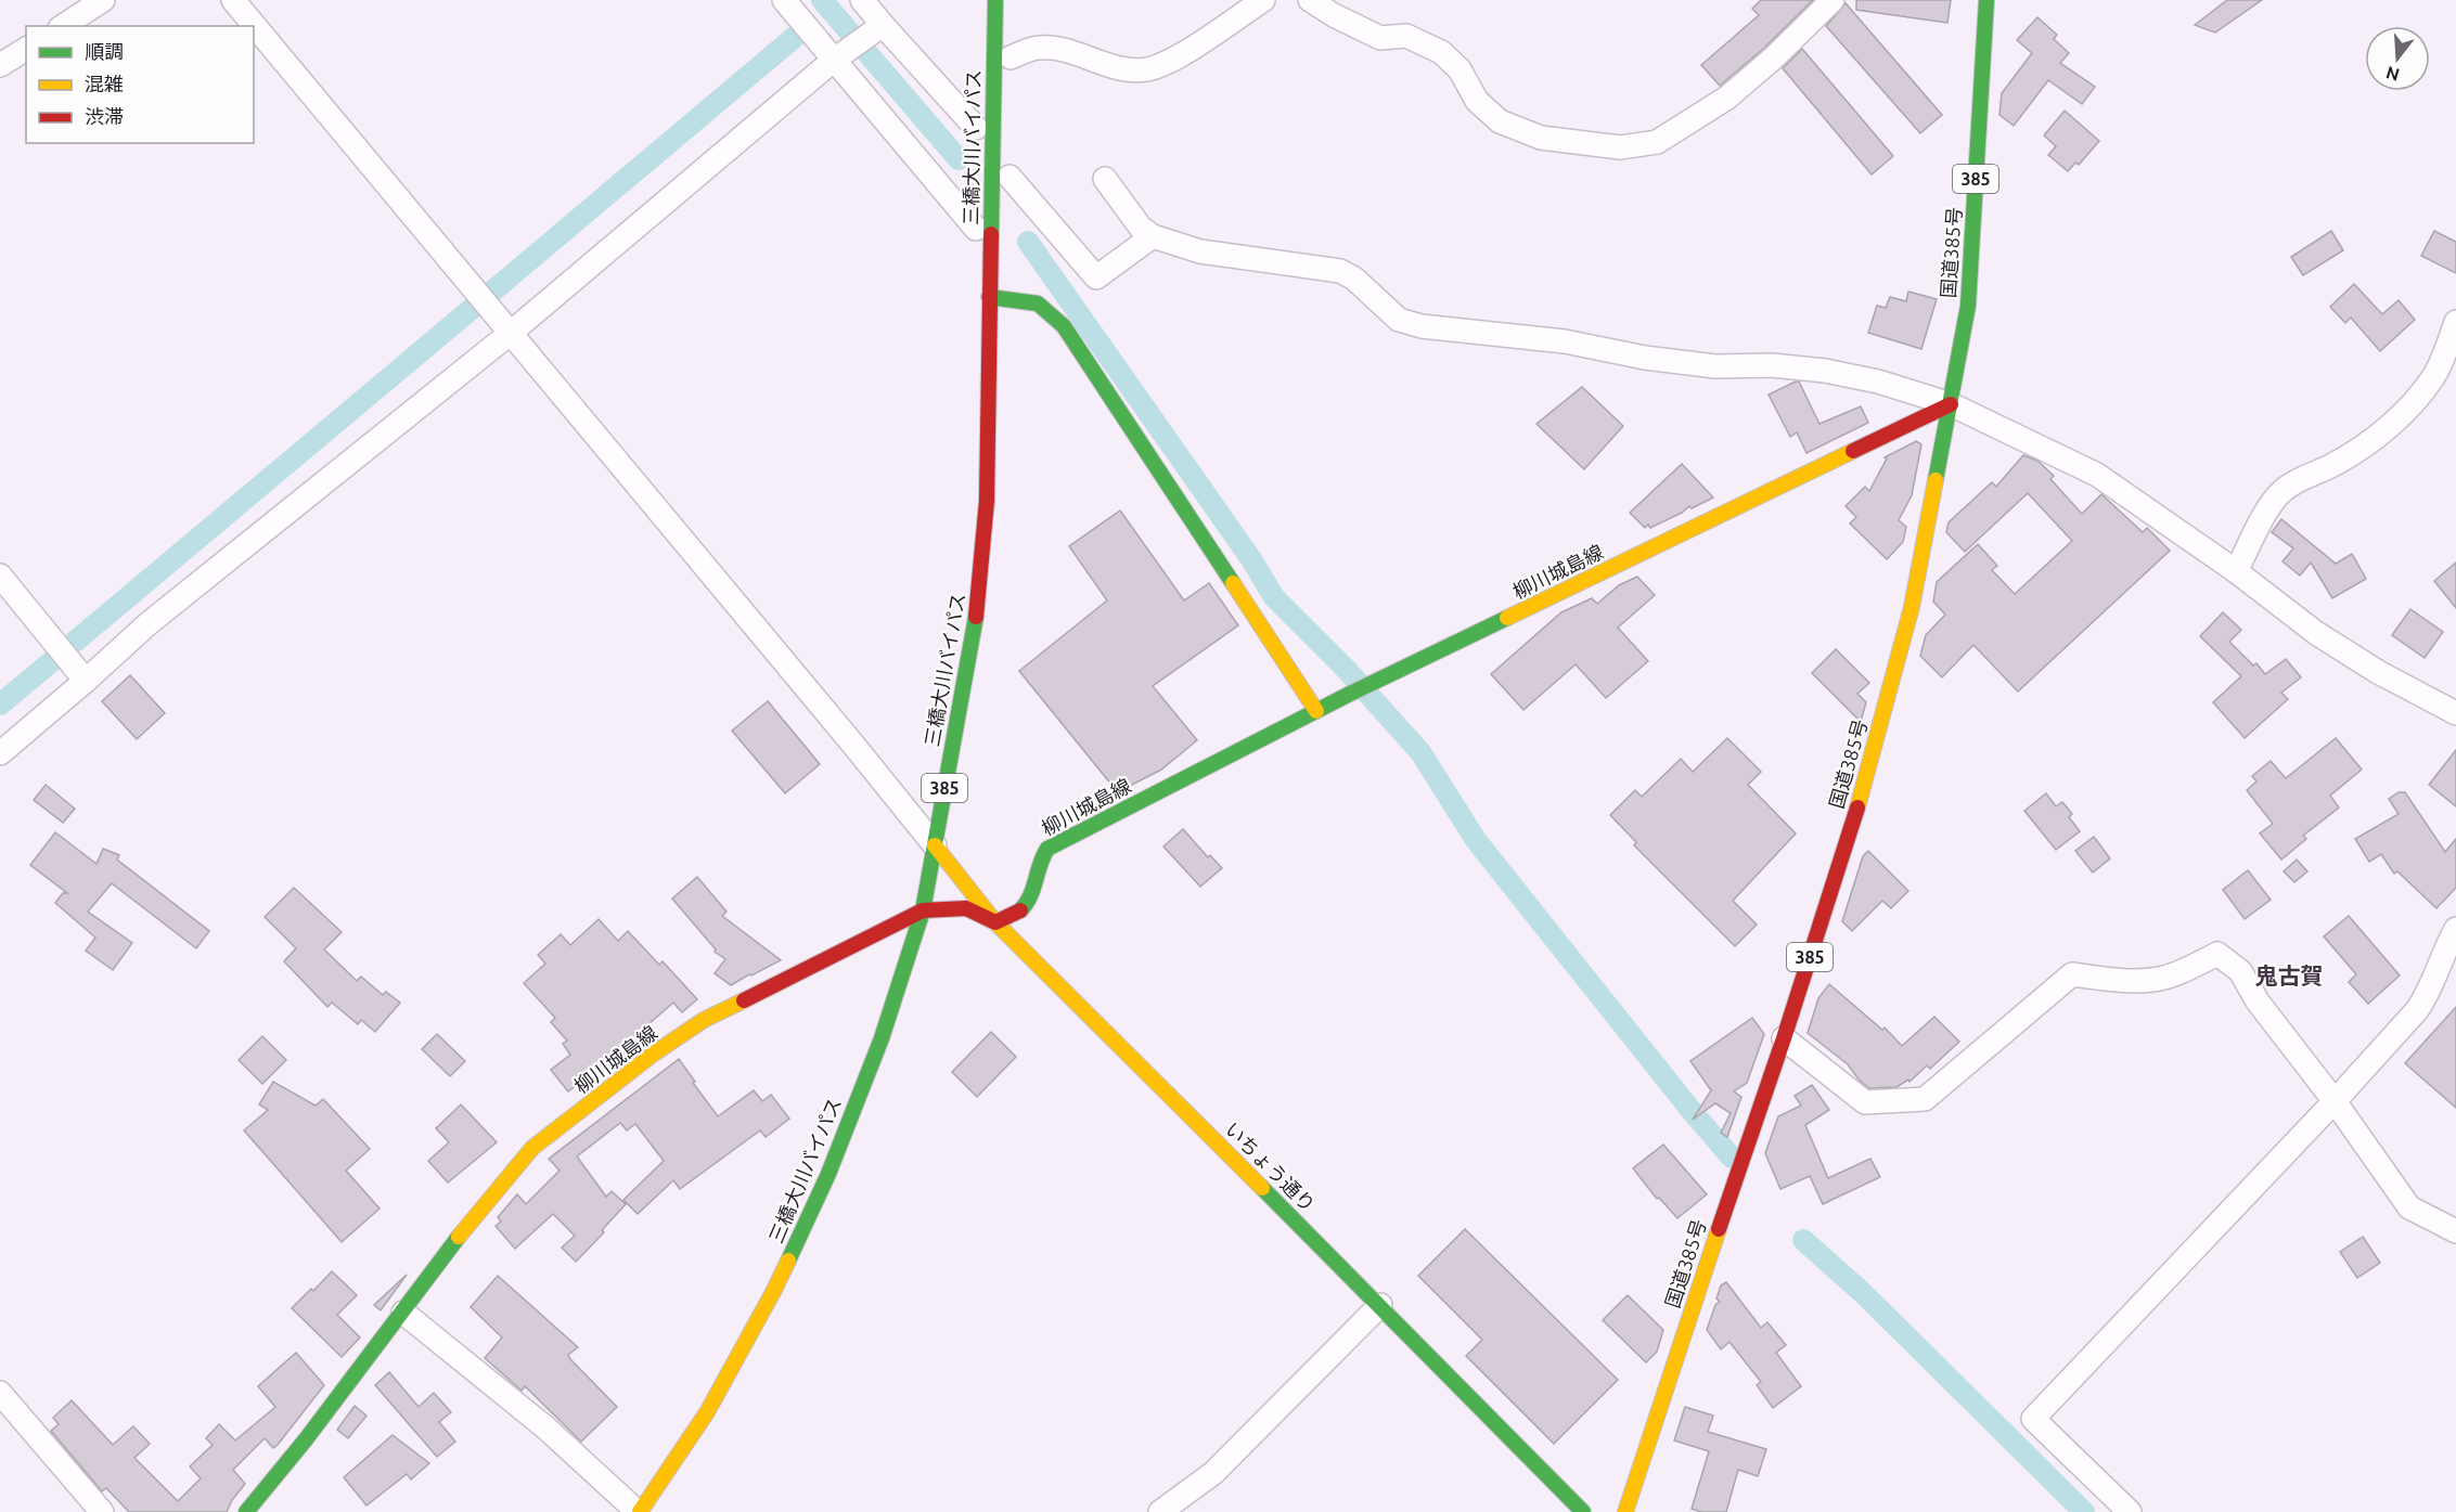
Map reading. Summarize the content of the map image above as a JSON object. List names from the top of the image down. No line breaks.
{"streets":{"main road":["三橋大川バイパス","385","国道385号","柳川城島線","いちょう通り"]},"crossings":[["三橋大川バイパス","柳川城島線"],["三橋大川バイパス","いちょう通り"],["国道385号","柳川城島線"],["柳川城島線","いちょう通り"]],"districts":["鬼古賀"],"legend":["順調","混雑","渋滞"],"north":"bottom"}
